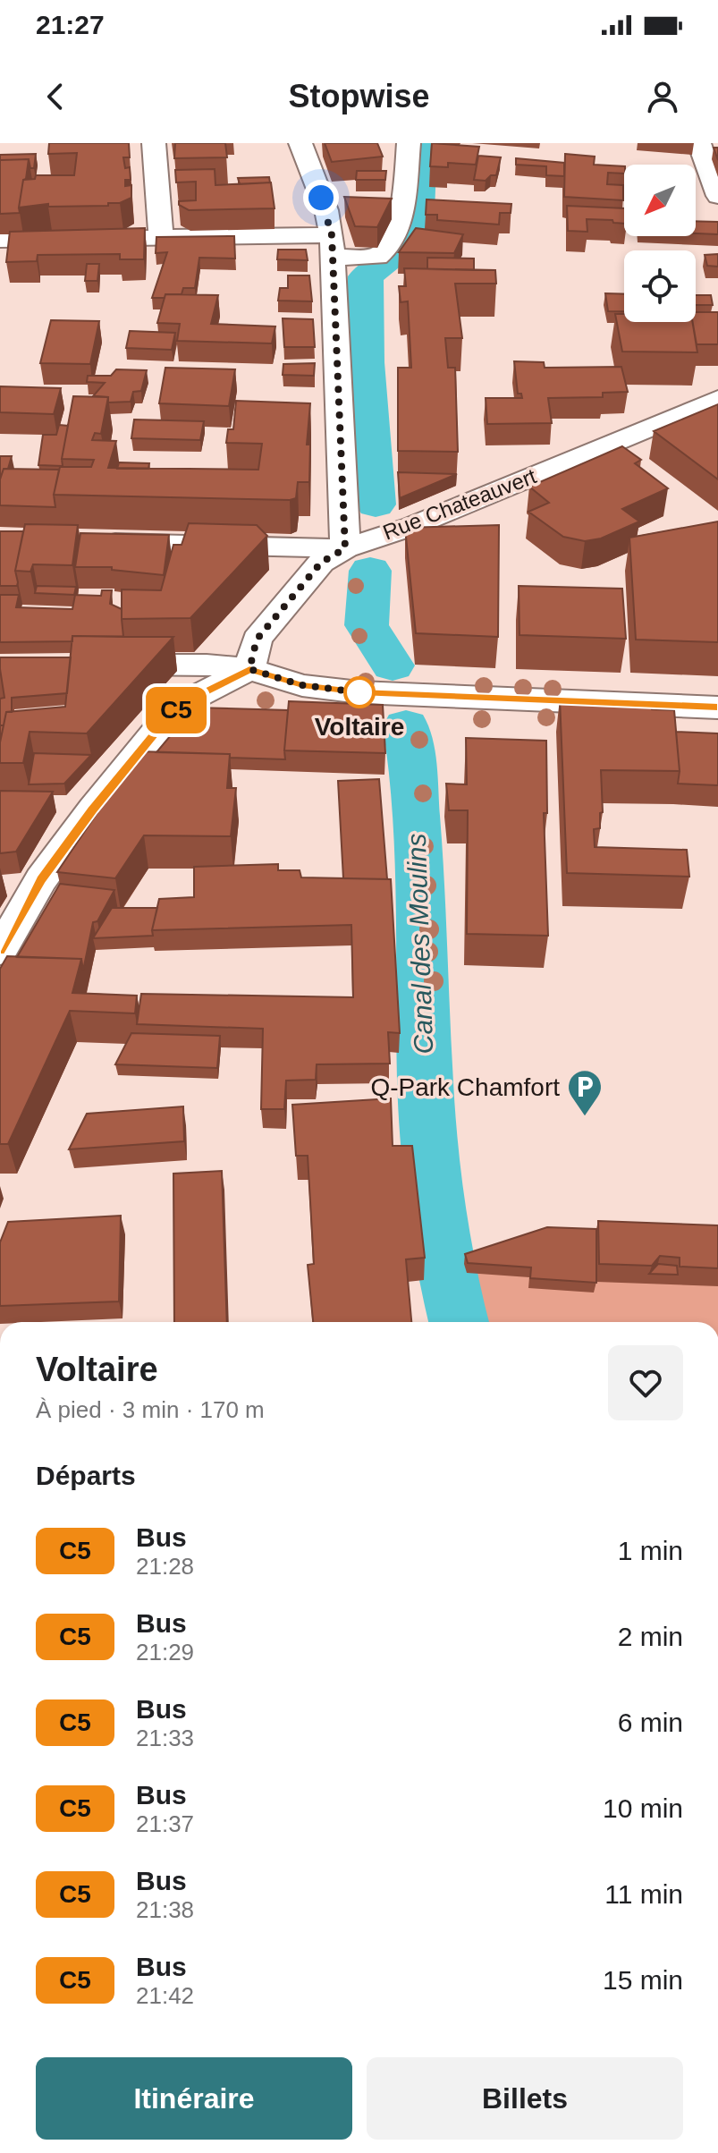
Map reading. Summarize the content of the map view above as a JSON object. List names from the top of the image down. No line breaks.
{"streets":{"street":["Rue Chateauvert"]},"water":["Canal des Moulins"],"places":{"other":["Voltaire"],"parking":["Q-Park Chamfort"]},"lines":["bus line C5"],"north":"bottom left","page":{"status":"21:27","header":"Stopwise","on_map":"C5","heading":[["Voltaire","À pied · 3 min · 170 m"],"Départs"],"list":[{"mark":"C5","name":"Bus","note":"21:28","value":"1 min"},{"mark":"C5","name":"Bus","note":"21:29","value":"2 min"},{"mark":"C5","name":"Bus","note":"21:33","value":"6 min"},{"mark":"C5","name":"Bus","note":"21:37","value":"10 min"},{"mark":"C5","name":"Bus","note":"21:38","value":"11 min"},{"mark":"C5","name":"Bus","note":"21:42","value":"15 min"}],"buttons":["Itinéraire","Billets"]}}
